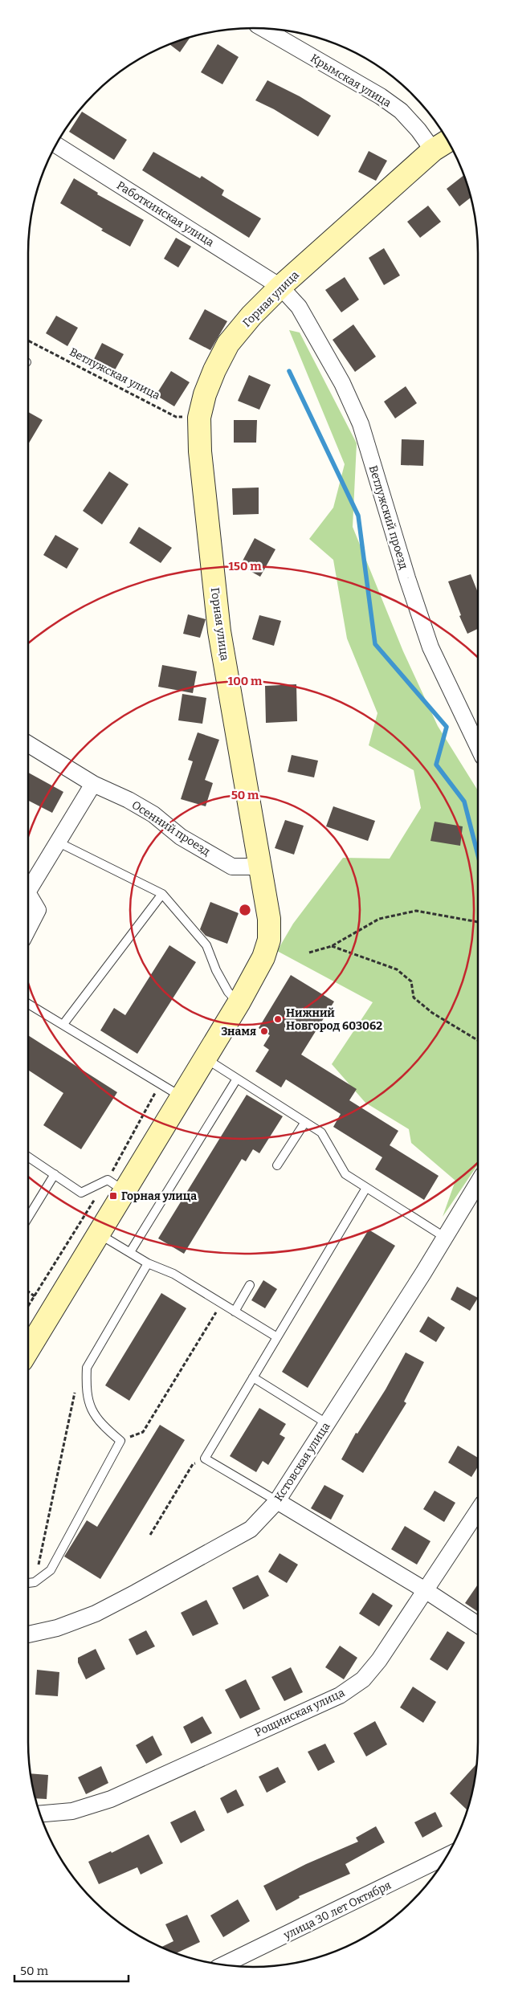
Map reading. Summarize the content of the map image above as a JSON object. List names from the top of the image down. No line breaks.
{"streets":{"main road":["Горная улица"],"street":["Крымская улица","Работкинская улица","Ветлужский проезд","Осенний проезд","Кстовская улица","Рощинская улица","улица 30 лет Октября"],"path":["Ветлужская улица"]},"crossings":[["Крымская улица","Горная улица"],["Работкинская улица","Горная улица"],["Работкинская улица","Ветлужский проезд"],["Горная улица","Ветлужская улица"],["Горная улица","Ветлужский проезд"],["Горная улица","Осенний проезд"]],"places":{"other":["Нижний Новгород 603062","Знамя"],"transit":["Горная улица"]},"scale_bar":"50 m","rings":["150 m","100 m","50 m"]}
